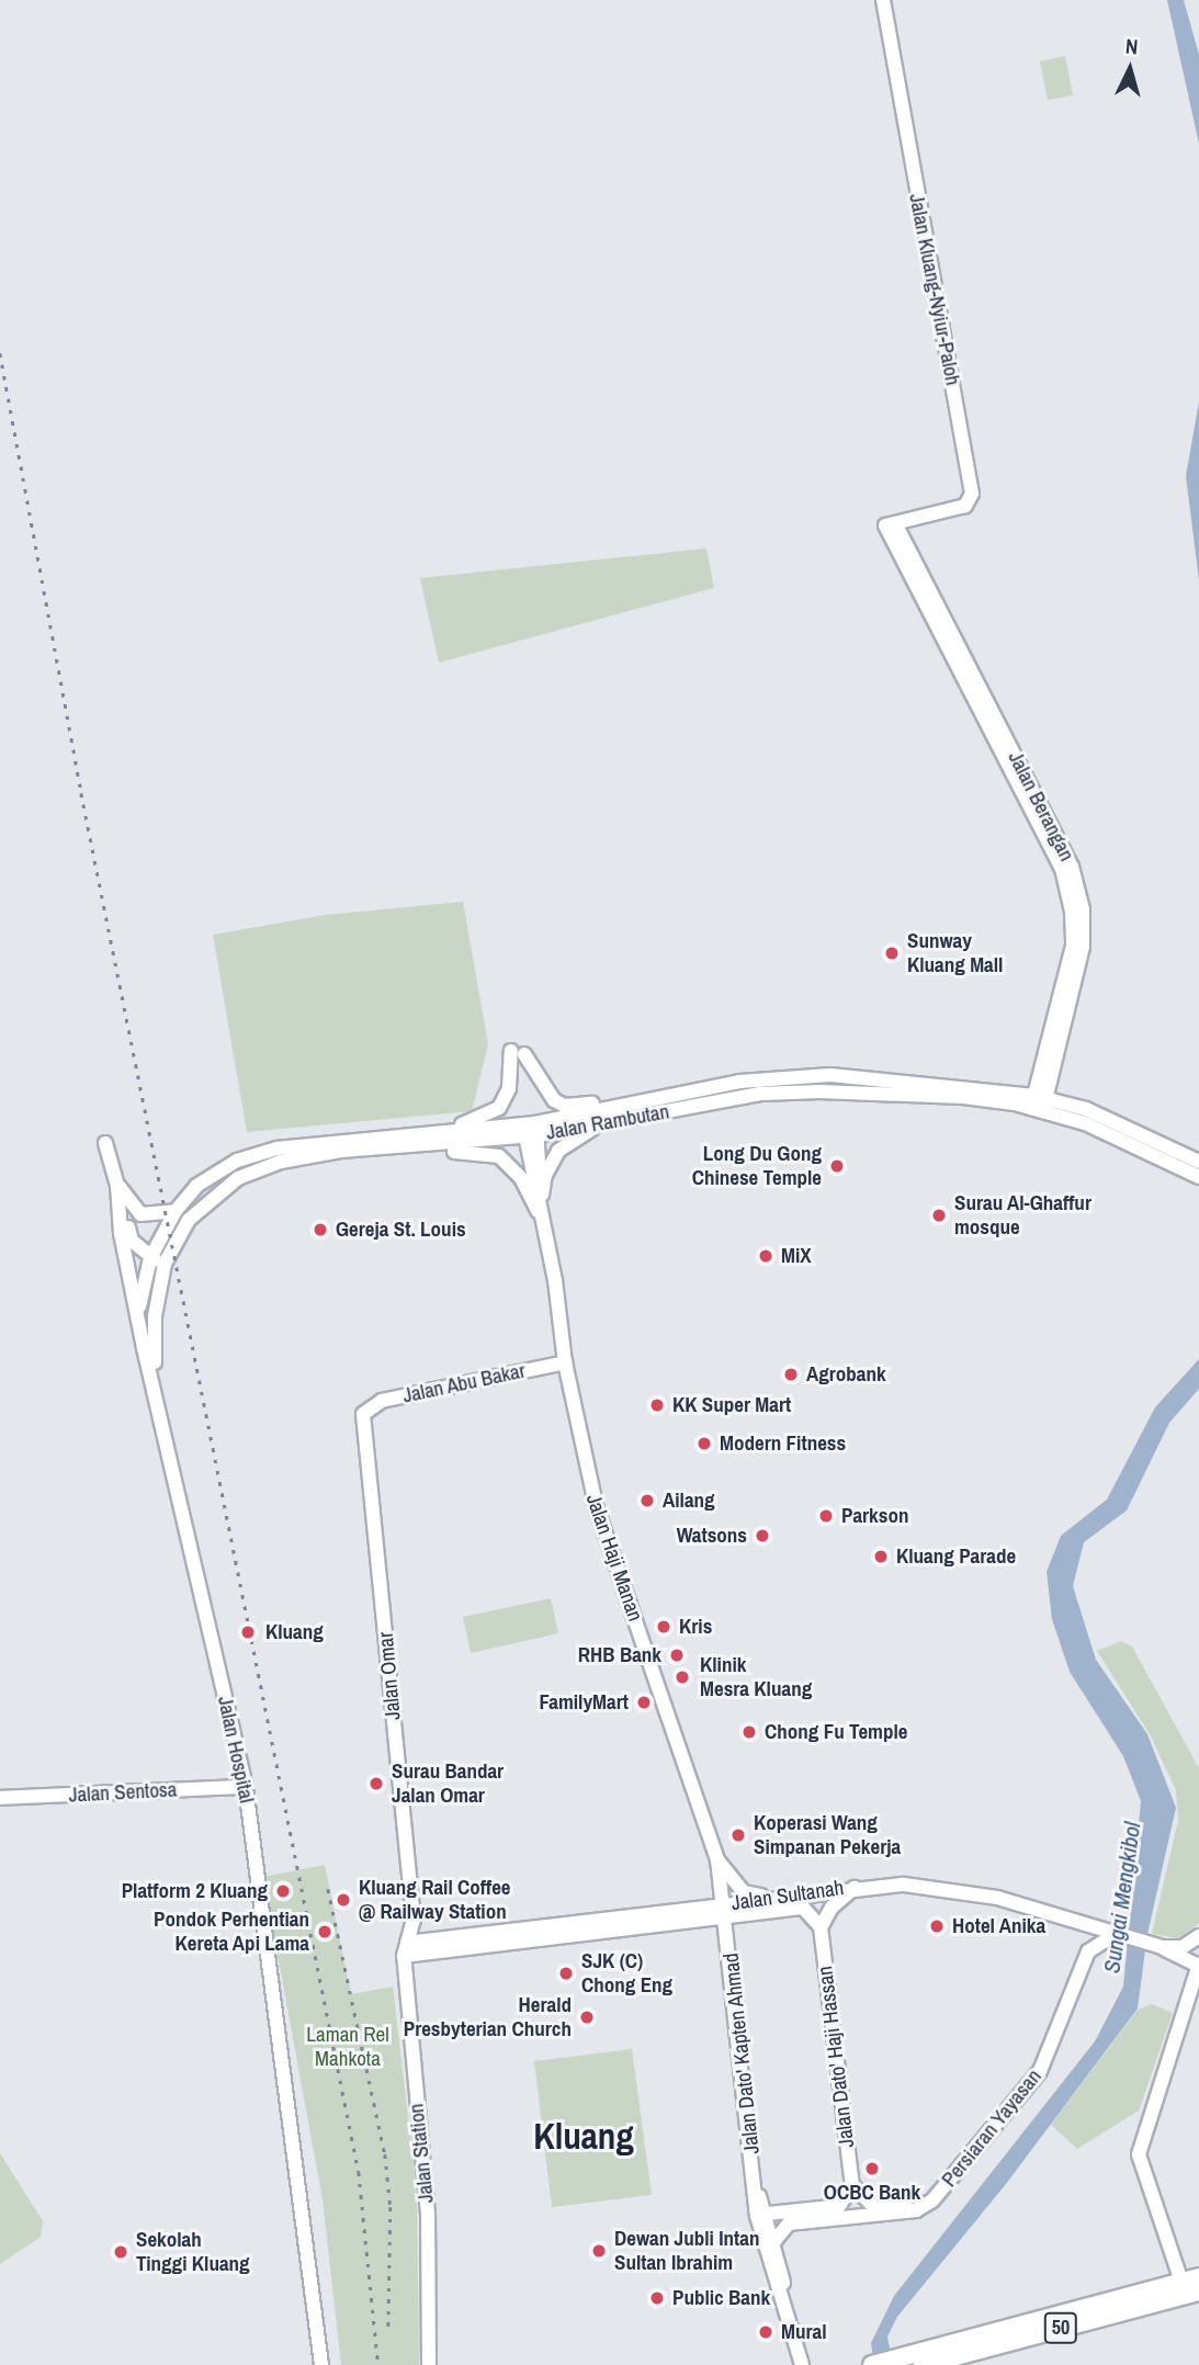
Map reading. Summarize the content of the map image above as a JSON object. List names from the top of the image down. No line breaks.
{"streets":{"highway":["50"],"street":["Jalan Kluang-Nyiur-Paloh","Jalan Berangan","Jalan Rambutan","Jalan Abu Bakar","Jalan Haji Manan","Jalan Omar","Jalan Hospital","Jalan Sentosa","Jalan Sultanah","Jalan Dato' Kapten Ahmad","Jalan Dato' Haji Hassan","Persiaran Yayasan","Jalan Station"]},"crossings":[["Jalan Kluang-Nyiur-Paloh","Jalan Berangan"],["Jalan Berangan","Jalan Rambutan"],["Jalan Rambutan","Jalan Haji Manan"],["Jalan Rambutan","Jalan Hospital"],["Jalan Abu Bakar","Jalan Haji Manan"],["Jalan Abu Bakar","Jalan Omar"],["Jalan Haji Manan","Jalan Sultanah"],["Jalan Haji Manan","Jalan Dato' Kapten Ahmad"],["Jalan Omar","Jalan Sultanah"],["Jalan Omar","Jalan Station"],["Jalan Hospital","Jalan Sentosa"],["Jalan Sultanah","Jalan Dato' Kapten Ahmad"],["Jalan Sultanah","Jalan Dato' Haji Hassan"],["Jalan Sultanah","Jalan Station"]],"districts":["Kluang"],"water":["Sungai Mengkibol"],"parks":["Laman Rel Mahkota"],"places":["Sunway Kluang Mall","Long Du Gong Chinese Temple","Surau Al-Ghaffur mosque","Gereja St. Louis","MiX","Agrobank","KK Super Mart","Modern Fitness","Ailang","Parkson","Watsons","Kluang Parade","Kris","Kluang","RHB Bank","Klinik Mesra Kluang","FamilyMart","Chong Fu Temple","Surau Bandar Jalan Omar","Koperasi Wang Simpanan Pekerja","Platform 2 Kluang","Kluang Rail Coffee @ Railway Station","Hotel Anika","Pondok Perhentian Kereta Api Lama","SJK (C) Chong Eng","Herald Presbyterian Church","OCBC Bank","Dewan Jubli Intan Sultan Ibrahim","Sekolah Tinggi Kluang","Public Bank","Mural"],"north":"top"}
